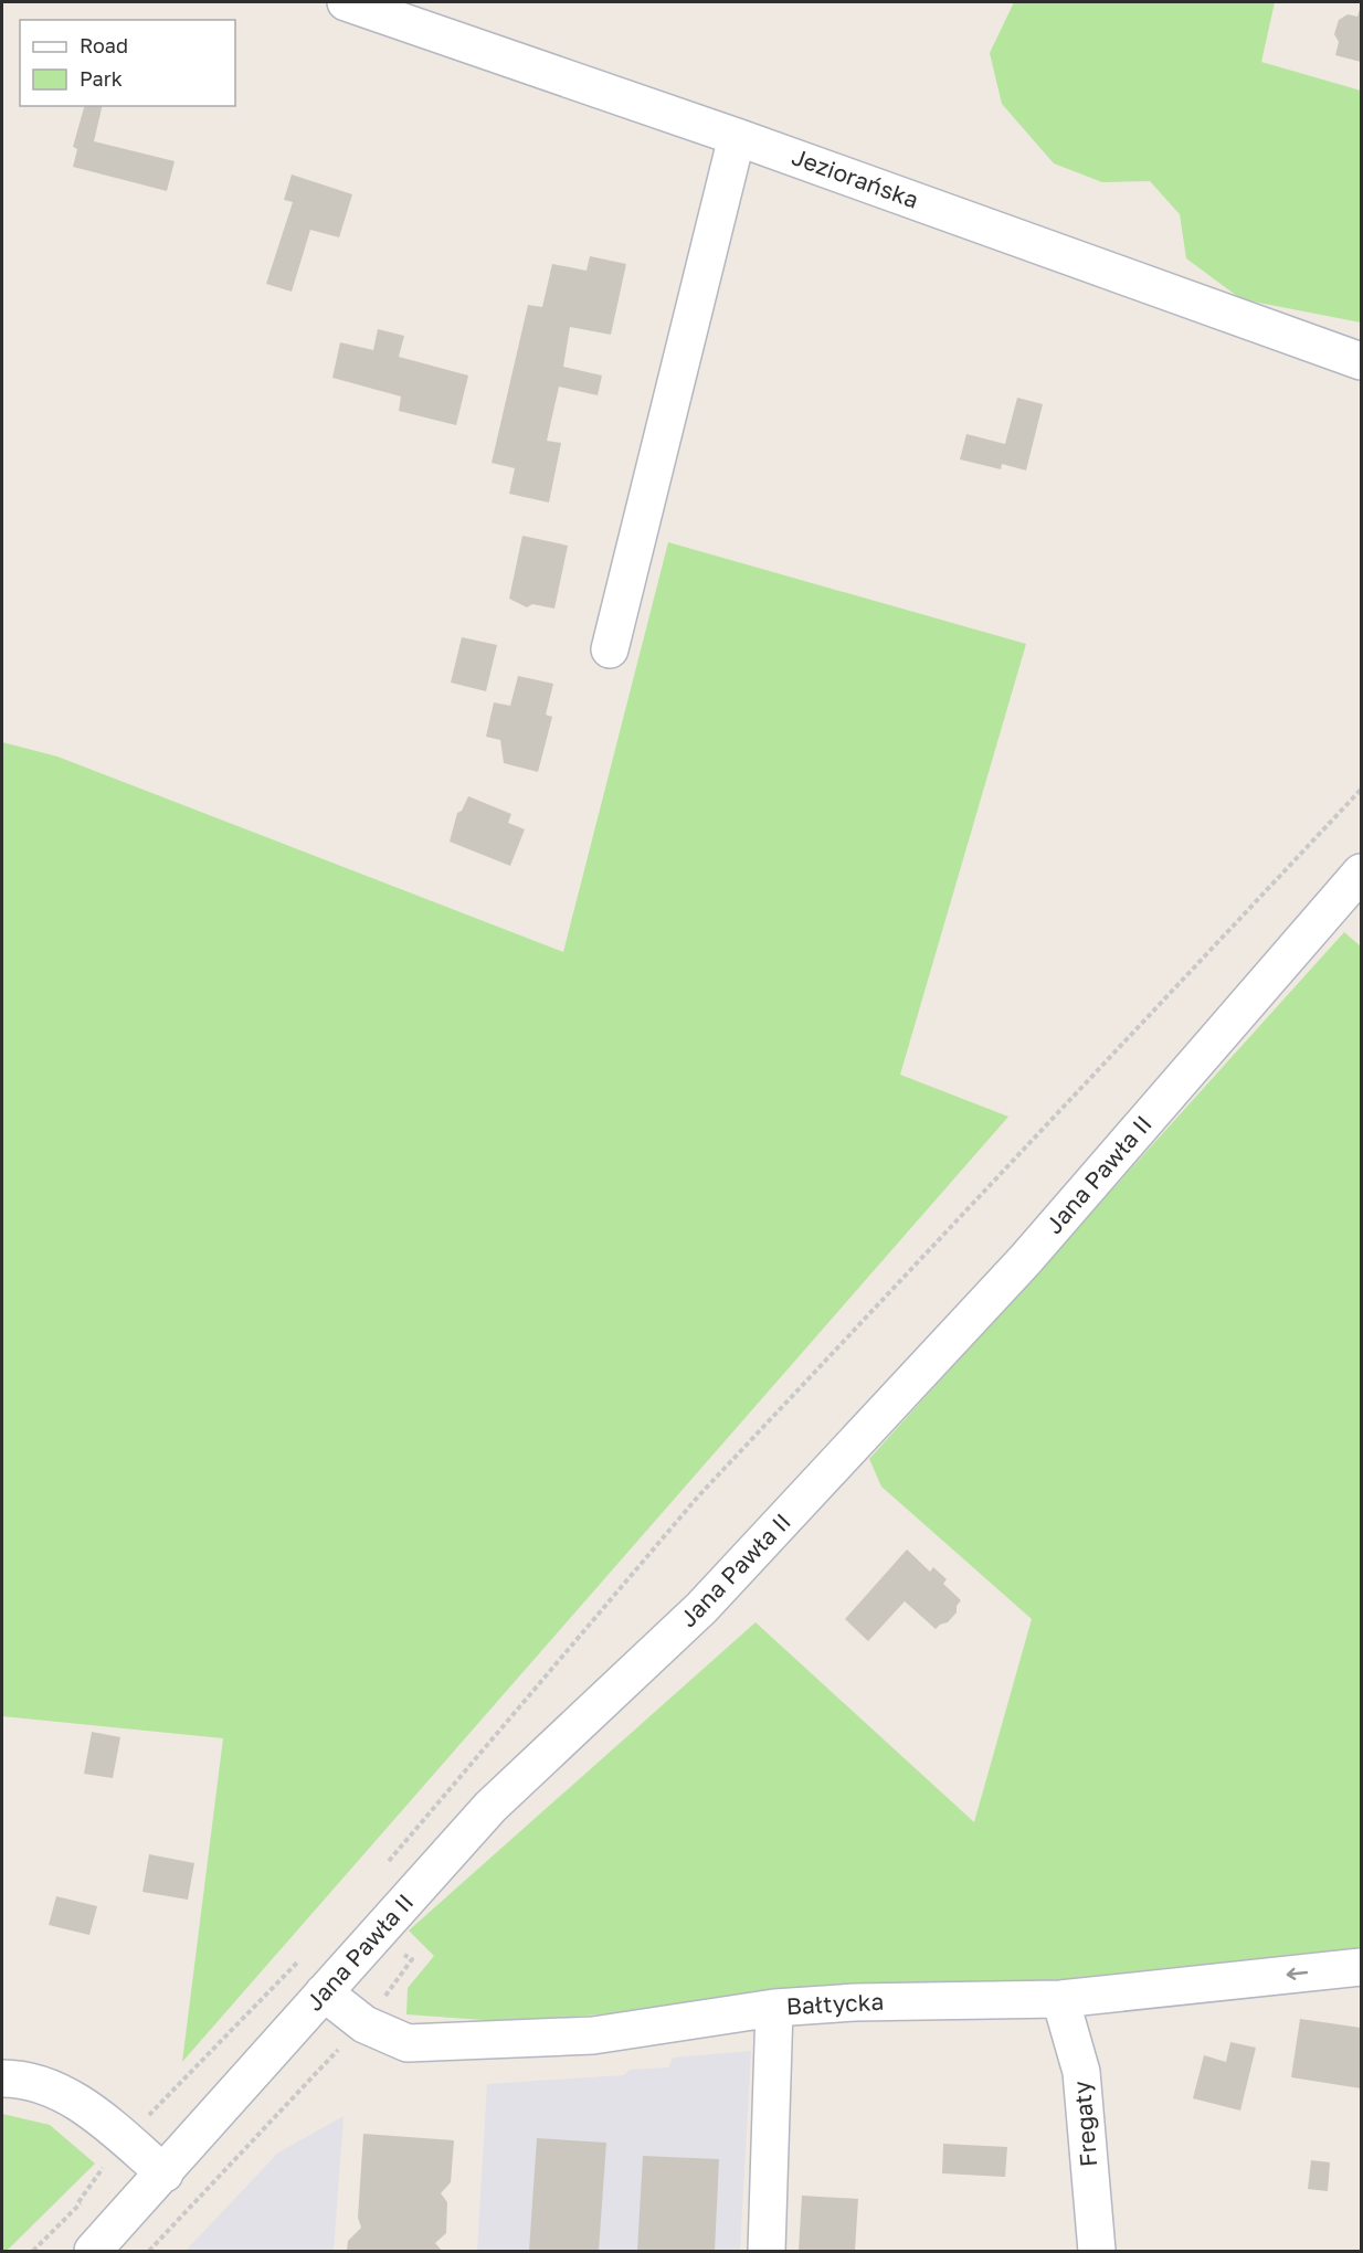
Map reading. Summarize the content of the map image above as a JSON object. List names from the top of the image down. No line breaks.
{"streets":{"street":["Jeziorańska","Jana Pawła II","Bałtycka","Fregaty"]},"crossings":[["Jana Pawła II","Bałtycka"],["Bałtycka","Fregaty"]],"legend":["Road","Park"]}
